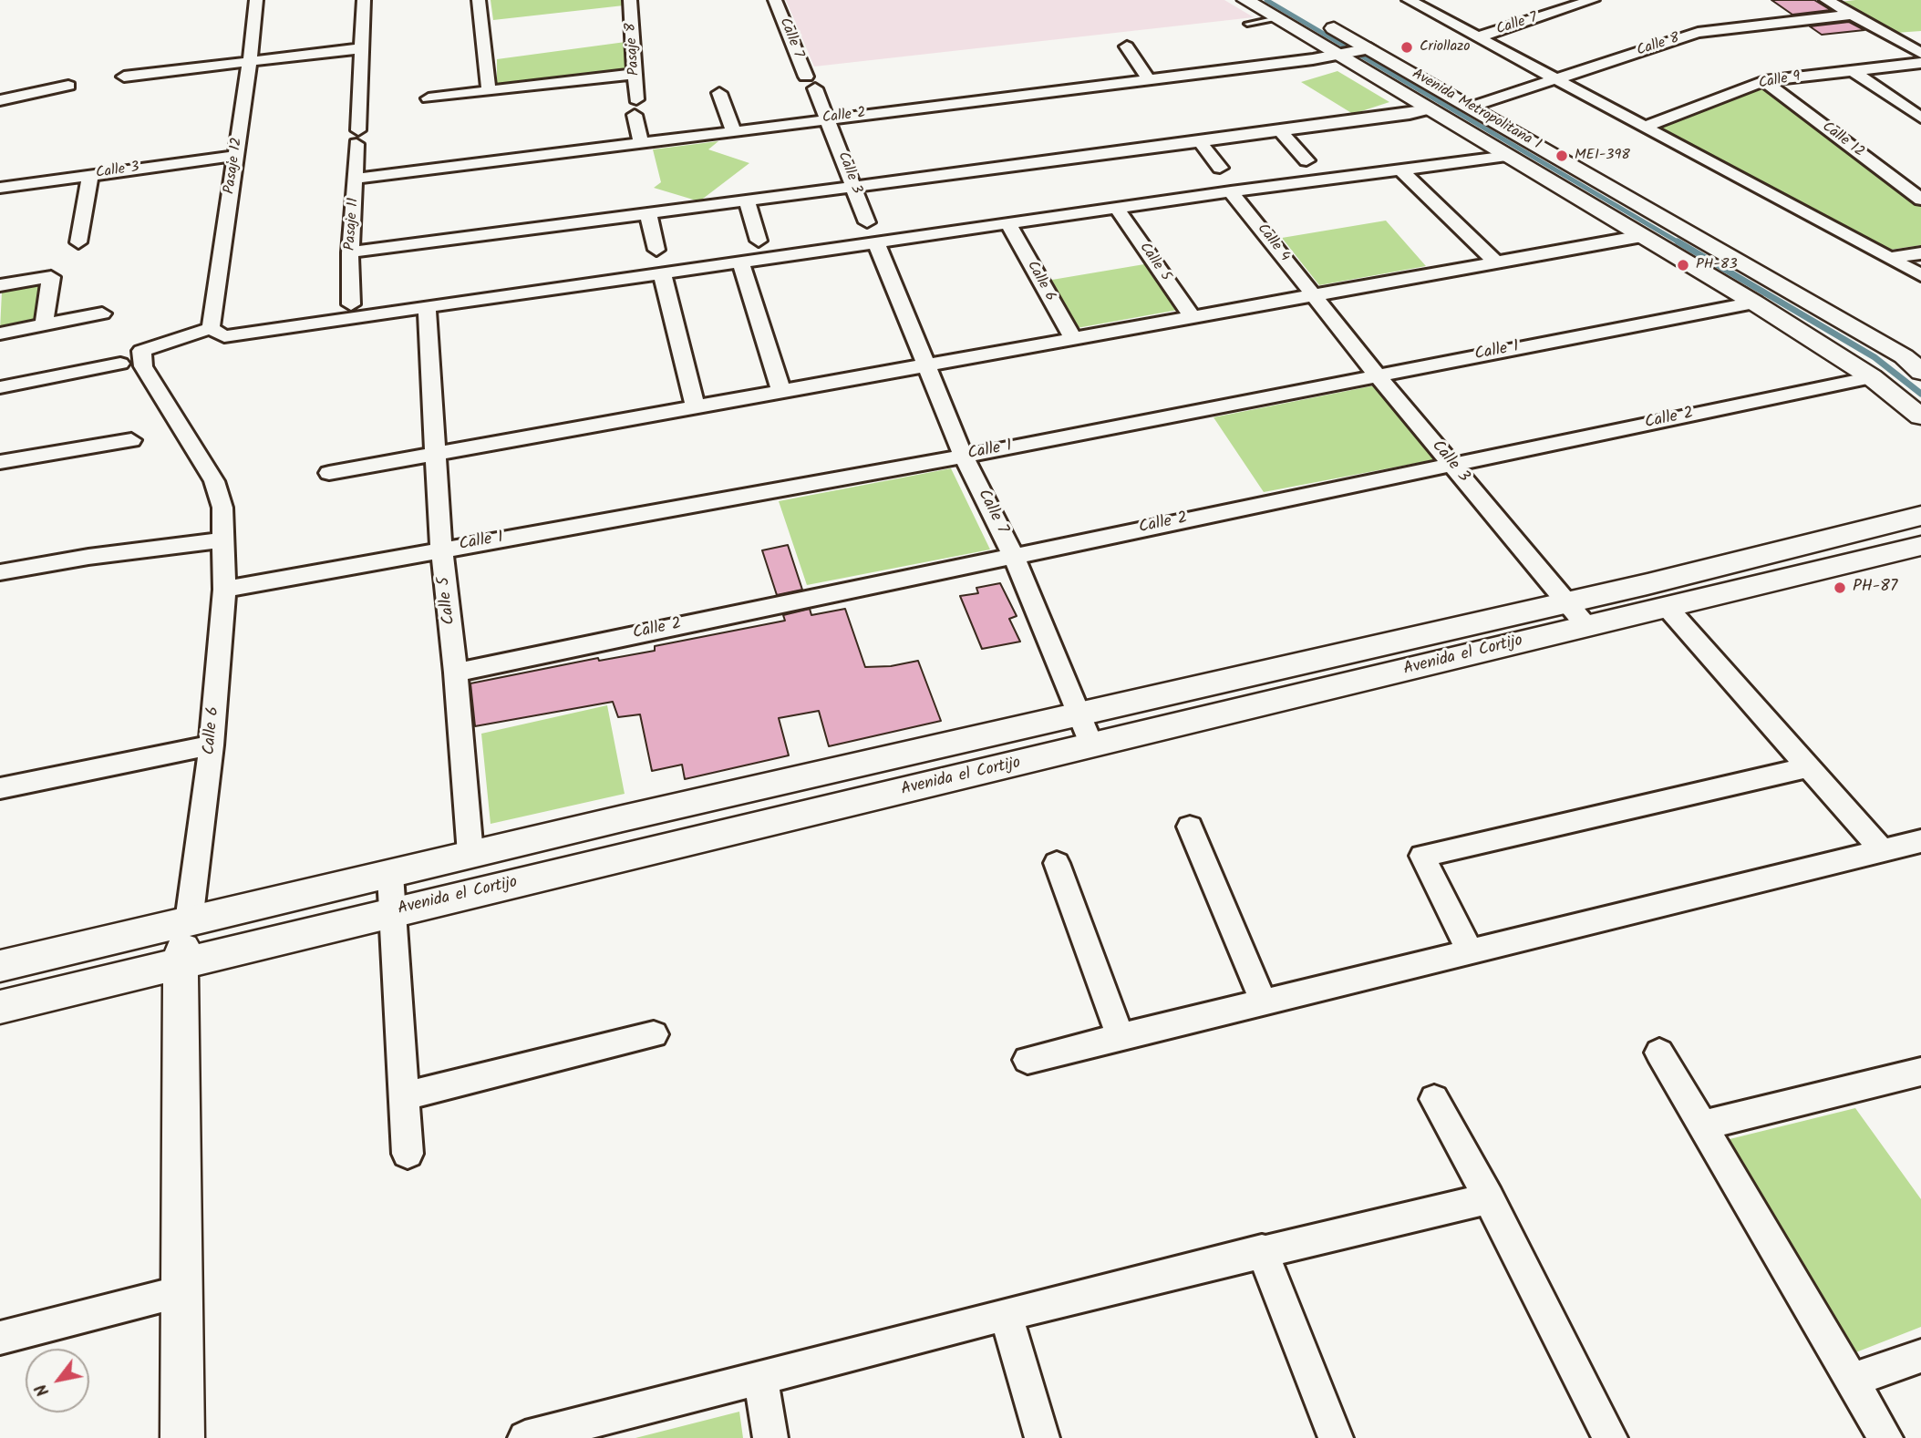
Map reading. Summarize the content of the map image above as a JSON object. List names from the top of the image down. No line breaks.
{"streets":{"street":["Calle 7","Calle 8","Pasaje 8","Calle 9","Avenida Metropolitana 1","Calle 2","Calle 12","Pasaje 12","Calle 3","Pasaje 11","Calle 4","Calle 5","Calle 6","Calle 1","Avenida el Cortijo"]},"crossings":[["Calle 7","Calle 2"],["Calle 7","Calle 3"],["Calle 7","Calle 1"],["Calle 7","Avenida el Cortijo"],["Calle 8","Avenida Metropolitana 1"],["Calle 9","Calle 12"],["Avenida Metropolitana 1","Calle 2"],["Avenida Metropolitana 1","Calle 1"],["Calle 2","Calle 3"],["Calle 2","Pasaje 11"],["Calle 2","Calle 5"],["Pasaje 12","Calle 3"],["Pasaje 12","Calle 6"],["Calle 3","Calle 4"],["Calle 3","Calle 1"],["Calle 3","Avenida el Cortijo"],["Calle 5","Calle 1"],["Calle 5","Avenida el Cortijo"],["Calle 6","Calle 1"],["Calle 6","Avenida el Cortijo"]],"places":["Criollazo","MEI-398","PH-83","PH-87"],"north":"bottom left"}
